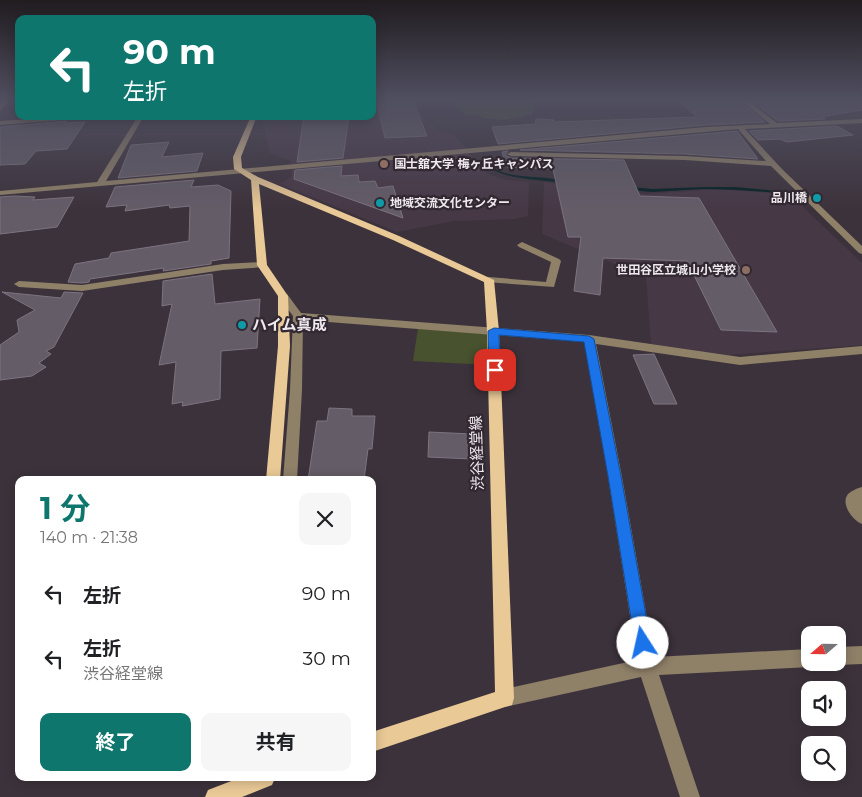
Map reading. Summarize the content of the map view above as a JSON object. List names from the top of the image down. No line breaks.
{"streets":{"main road":["渋谷経堂線"]},"places":["国士舘大学 梅ヶ丘キャンパス","品川橋","地域交流文化センター","世田谷区立城山小学校","ハイム真成"],"north":"left","page":{"turn":["90 m","左折"],"heading":["1 分","140 m · 21:38"],"list":[{"name":"左折","value":"90 m"},{"name":"左折","note":"渋谷経堂線","value":"30 m"}],"buttons":["終了","共有"]}}
